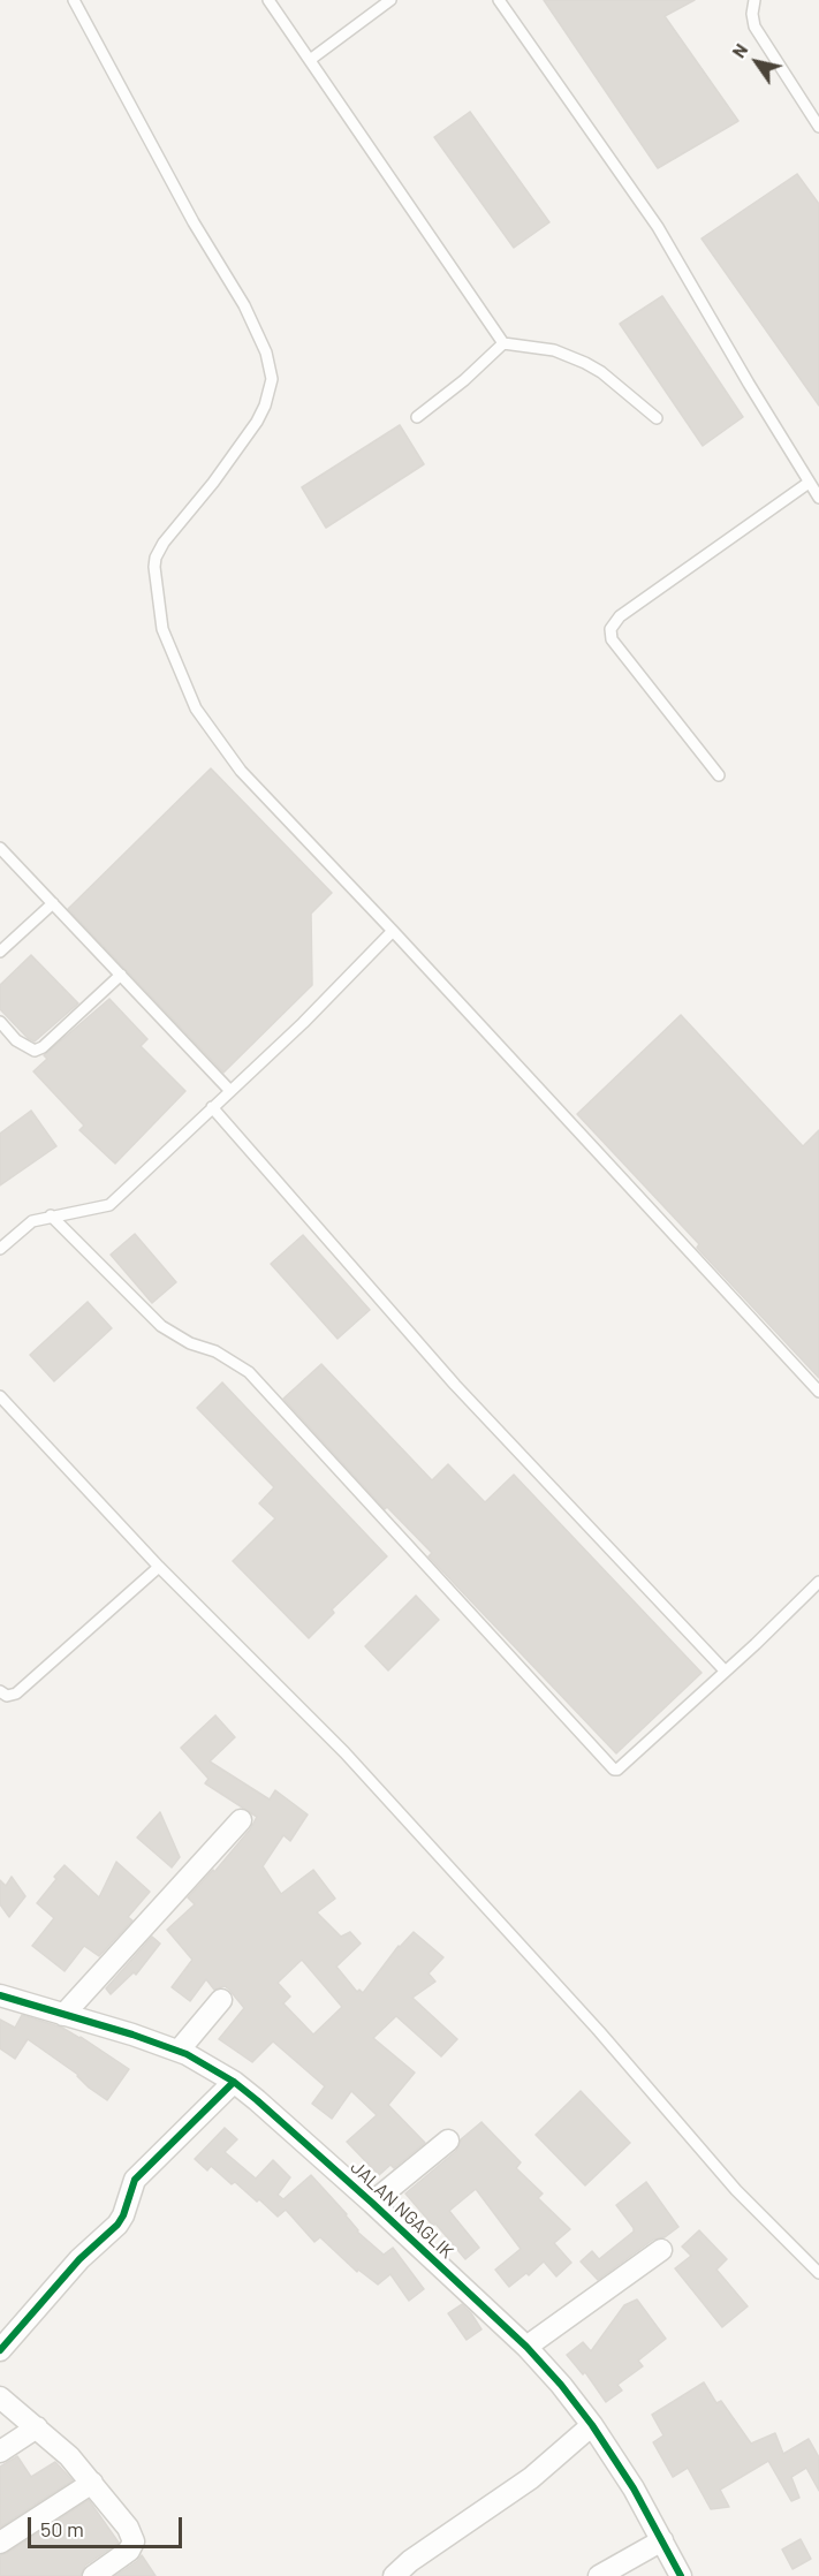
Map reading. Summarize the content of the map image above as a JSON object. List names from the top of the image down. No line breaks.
{"streets":{"street":["JALAN NGAGLIK"]},"scale_bar":"50 m","north":"top left"}
